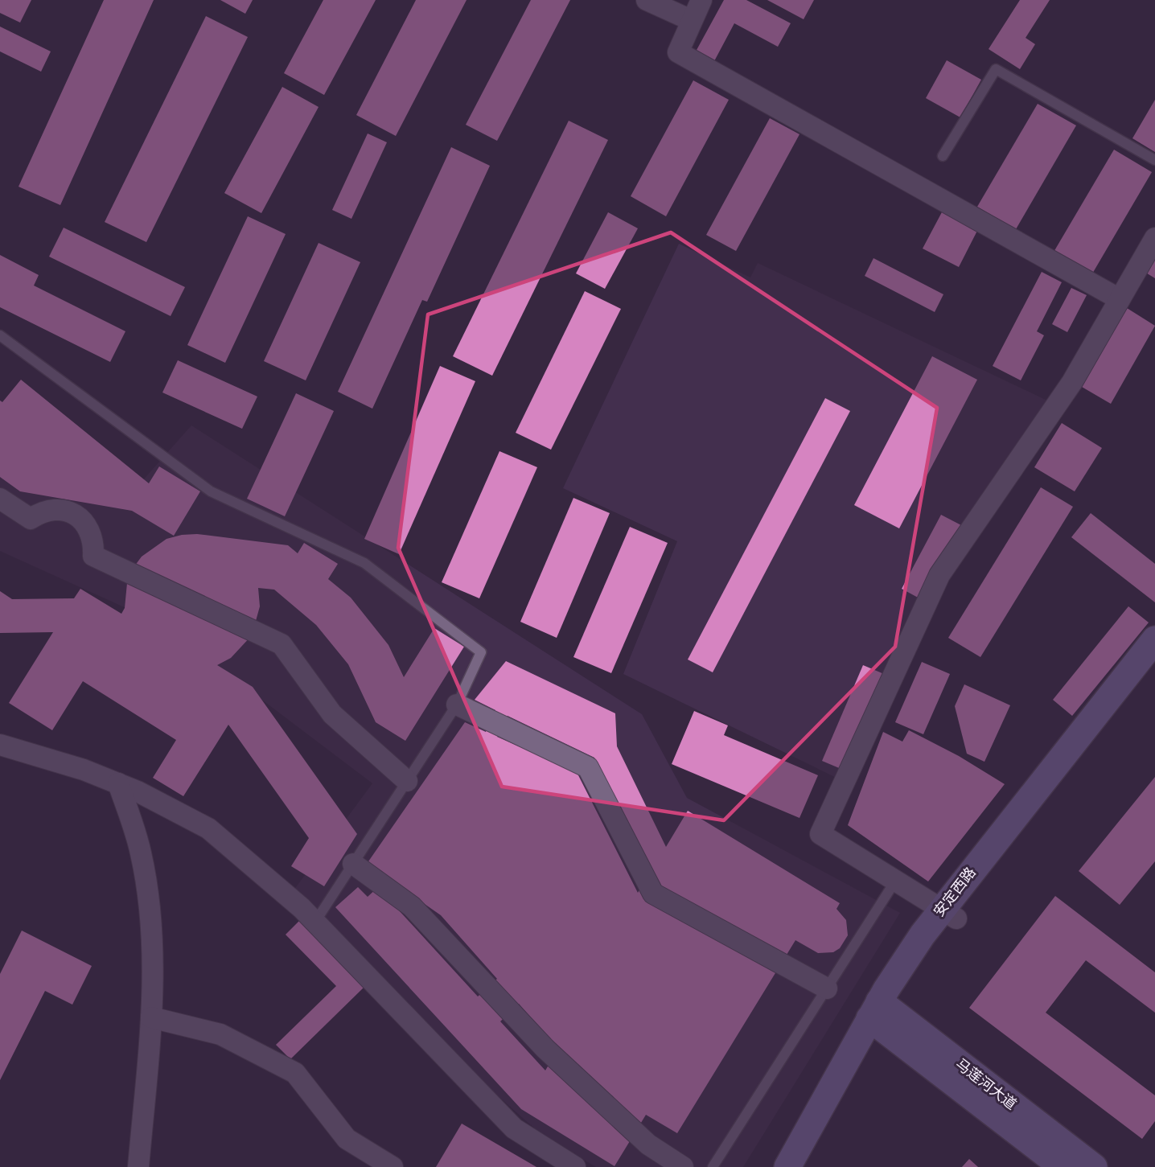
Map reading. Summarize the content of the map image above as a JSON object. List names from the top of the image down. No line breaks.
{"streets":{"street":["安定西路","马莲河大道"]},"crossings":[["安定西路","马莲河大道"]]}
